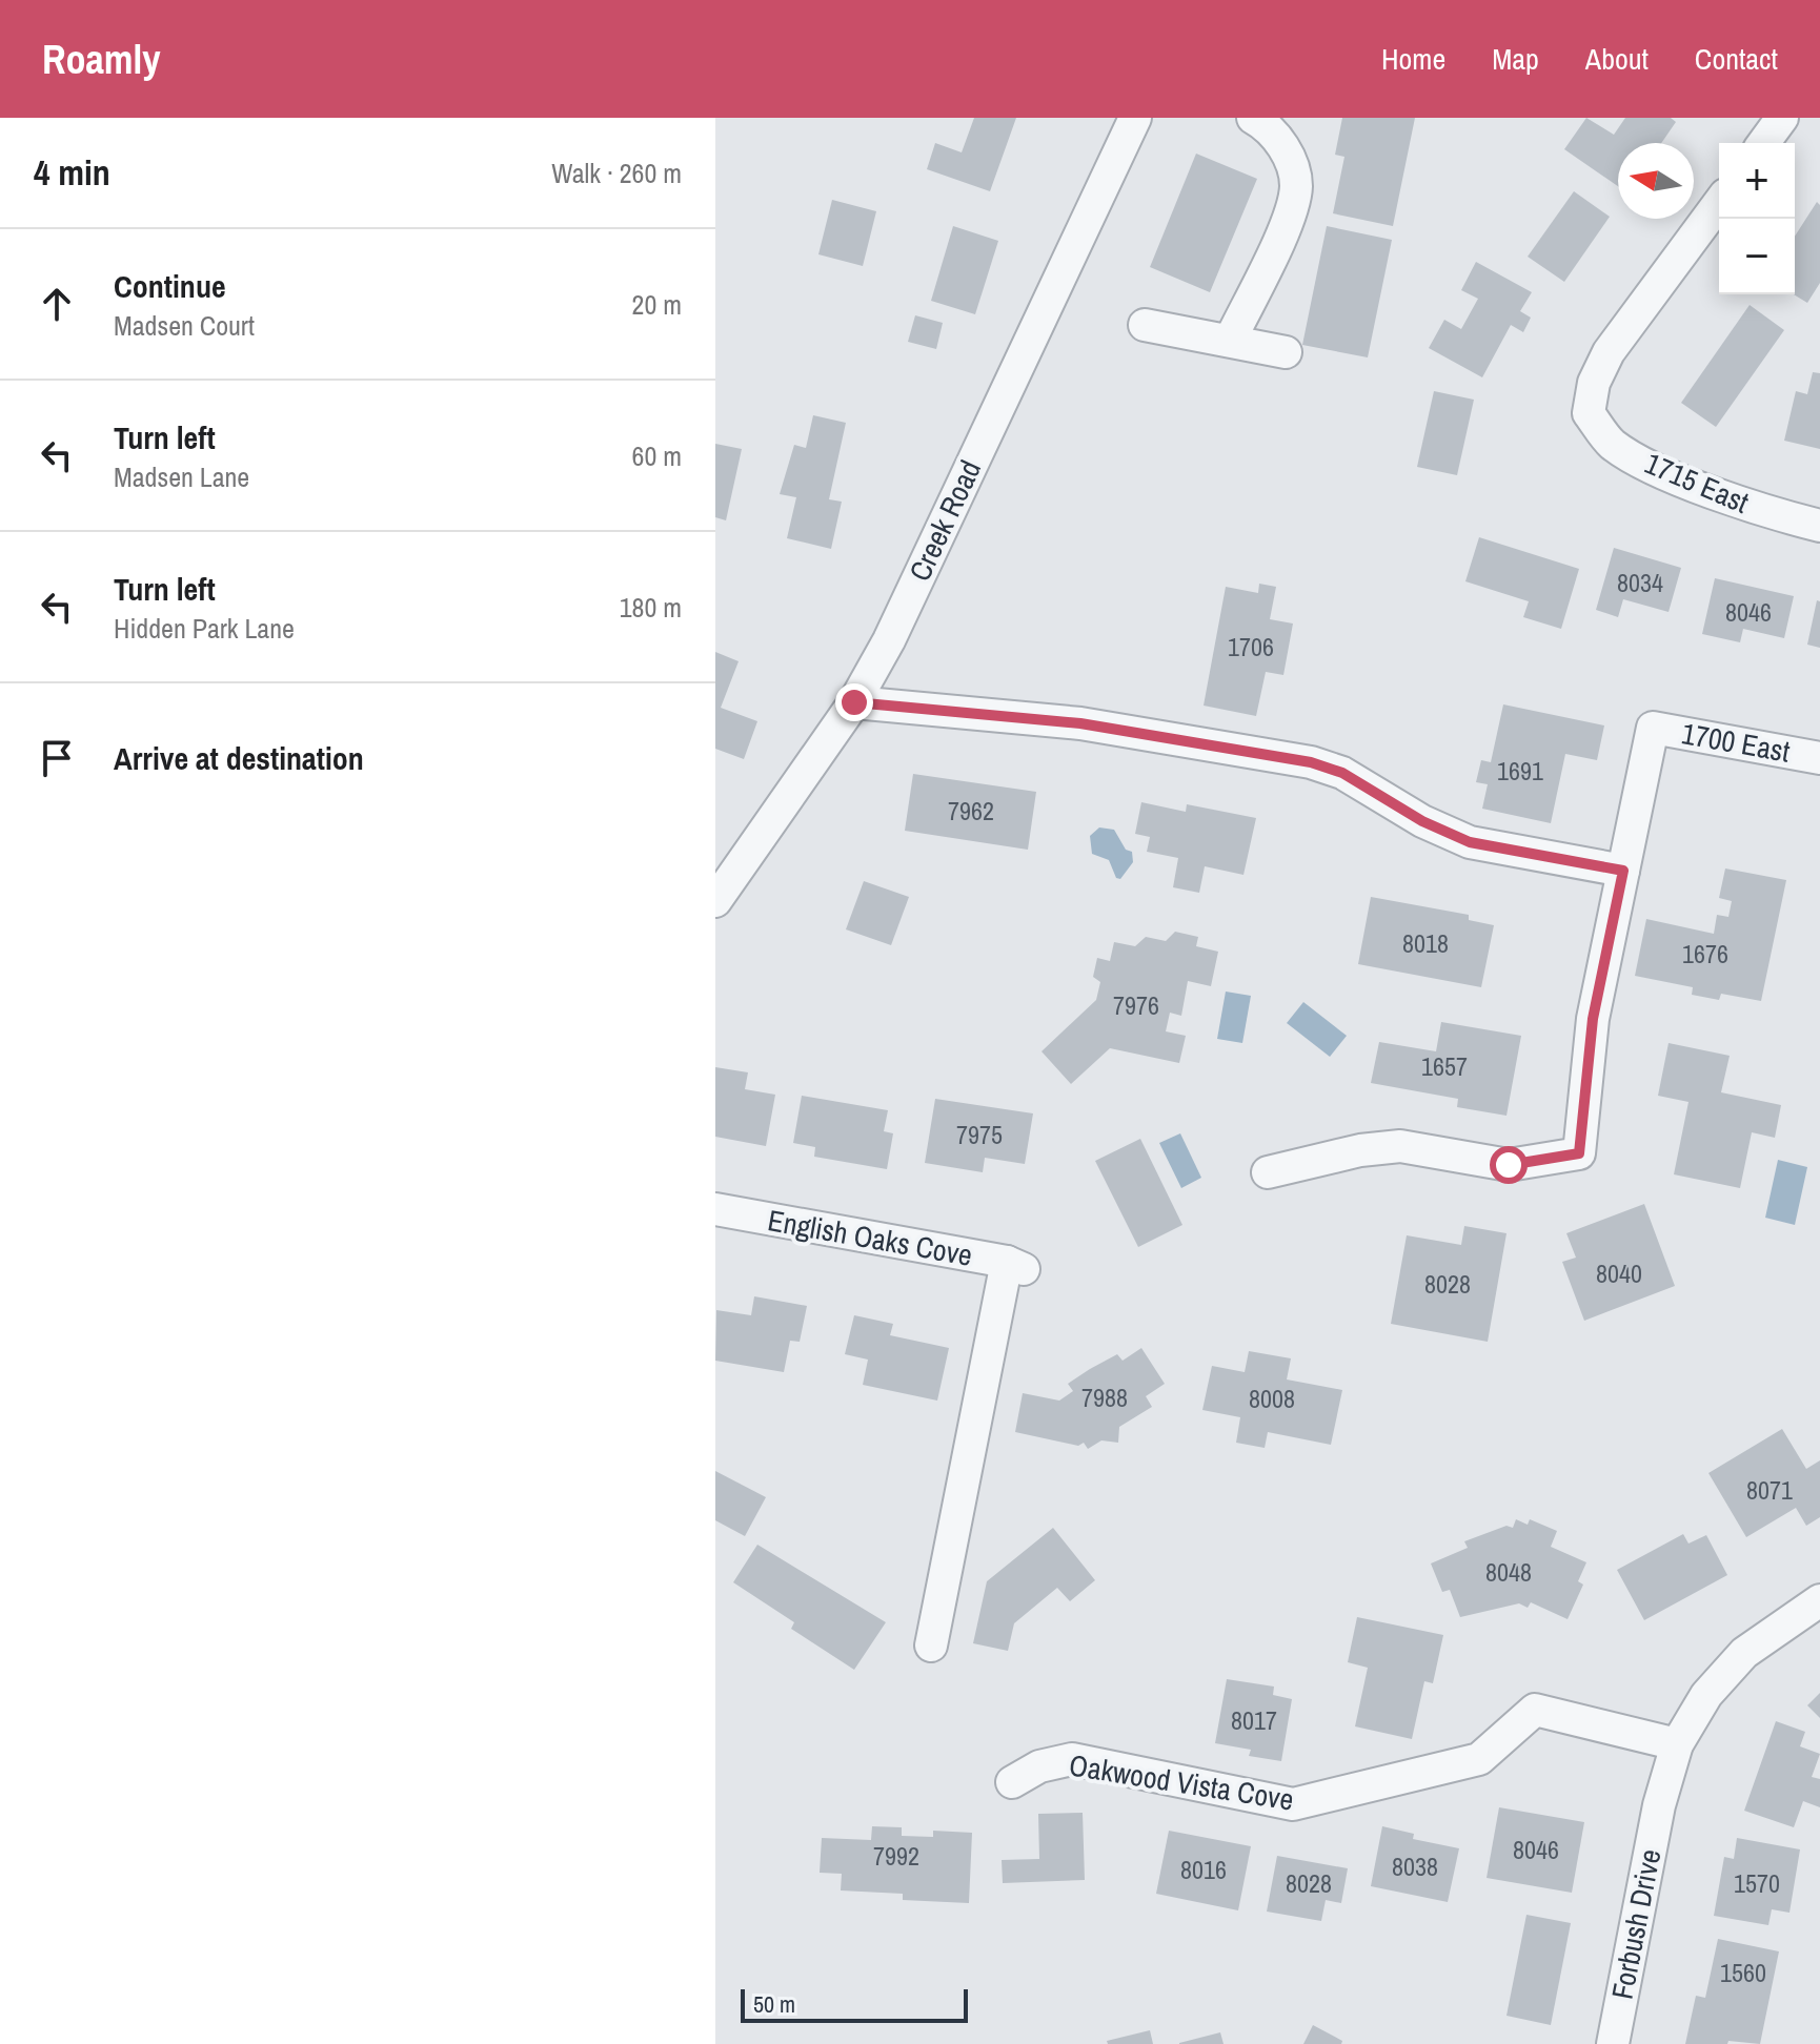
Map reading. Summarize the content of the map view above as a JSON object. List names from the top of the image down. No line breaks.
{"streets":{"street":["1715 East","Creek Road","1700 East","English Oaks Cove","Oakwood Vista Cove","Forbush Drive"]},"crossings":[["Oakwood Vista Cove","Forbush Drive"]],"house_numbers":["8034","8046","1706","1691","7962","8018","1676","7976","1657","7975","8040","8028","7988","8008","8071","8048","8017","8046","7992","8038","8016","8028","1570","1560"],"scale_bar":"50 m","north":"left","page":{"header":"Roamly","nav":["Home","Map","About","Contact"],"heading":["4 min","Walk · 260 m"],"map_buttons":["+","−"],"list":[["Continue","Madsen Court","20 m"],["Turn left","Madsen Lane","60 m"],["Turn left","Hidden Park Lane","180 m"],"Arrive at destination"],"scale":"50 m"}}
